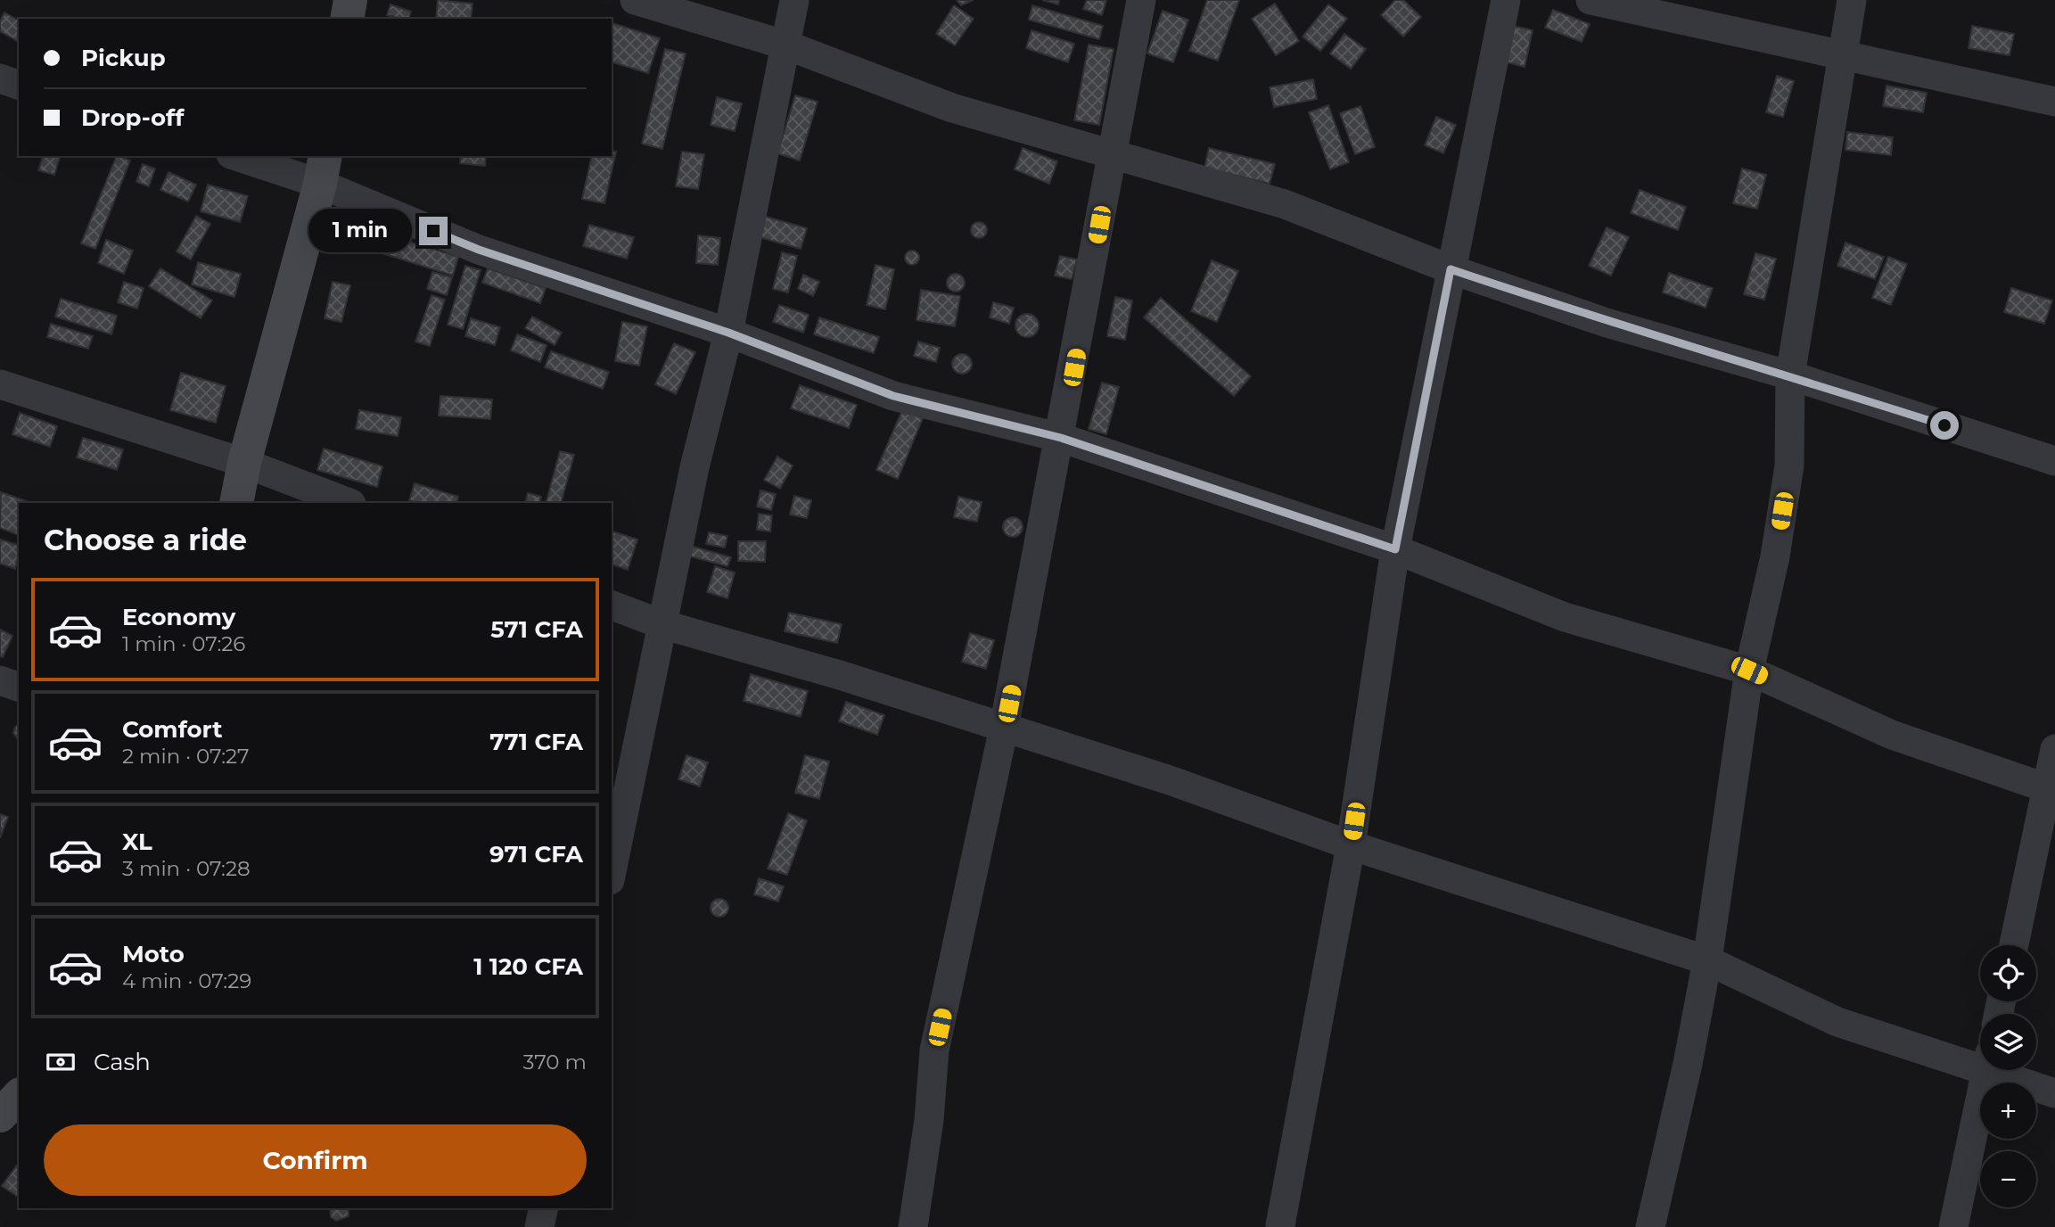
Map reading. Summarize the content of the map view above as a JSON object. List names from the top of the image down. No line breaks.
{"page":{"banner":["Pickup","Drop-off"],"bubble":"1 min","heading":"Choose a ride","list":[{"name":"Economy","note":"1 min · 07:26","value":"571 CFA"},{"name":"Comfort","note":"2 min · 07:27","value":"771 CFA"},{"name":"XL","note":"3 min · 07:28","value":"971 CFA"},{"name":"Moto","note":"4 min · 07:29","value":"1 120 CFA"}],"map_buttons":["+","−"],"pay":["Cash","370 m"],"buttons":"Confirm"}}
